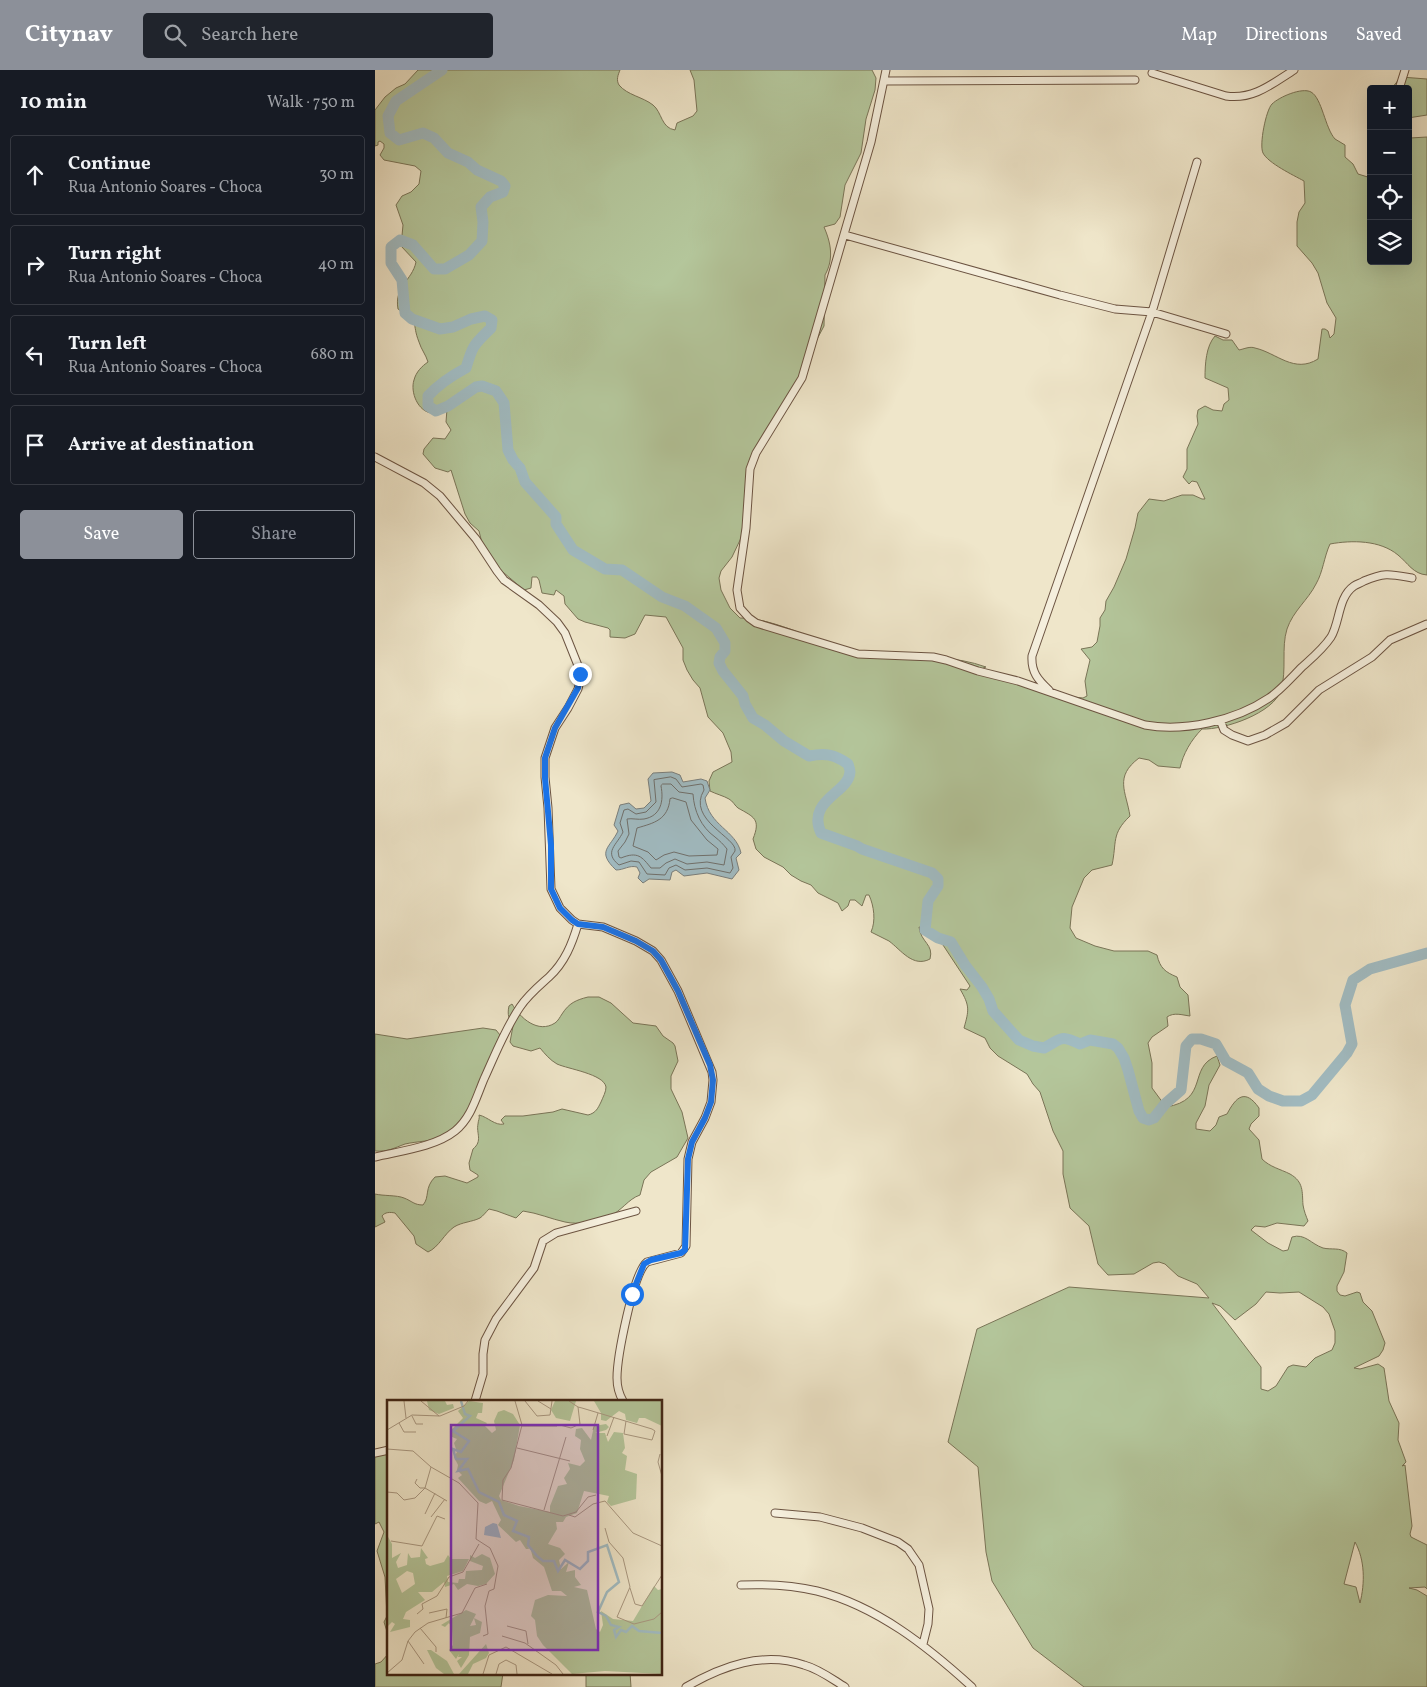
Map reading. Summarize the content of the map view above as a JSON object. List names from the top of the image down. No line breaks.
{"page":{"header":"Citynav","search":"Search here","nav":["Map","Directions","Saved"],"heading":["10 min","Walk · 750 m"],"map_buttons":["+","−"],"list":[["Continue","Rua Antonio Soares - Choca","30 m"],["Turn right","Rua Antonio Soares - Choca","40 m"],["Turn left","Rua Antonio Soares - Choca","680 m"],"Arrive at destination"],"buttons":["Save","Share"]}}
